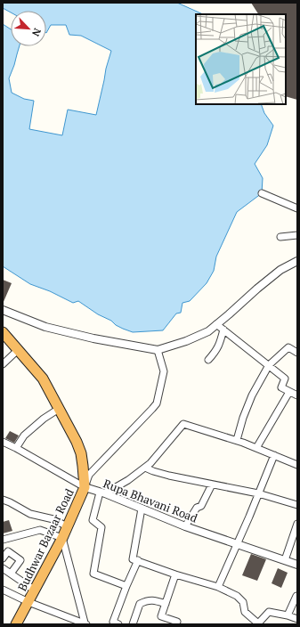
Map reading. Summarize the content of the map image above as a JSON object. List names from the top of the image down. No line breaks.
{"streets":{"highway":["Budhwar Bazaar Road"],"street":["Rupa Bhavani Road"]},"crossings":[["Rupa Bhavani Road","Budhwar Bazaar Road"]],"north":"bottom right"}
